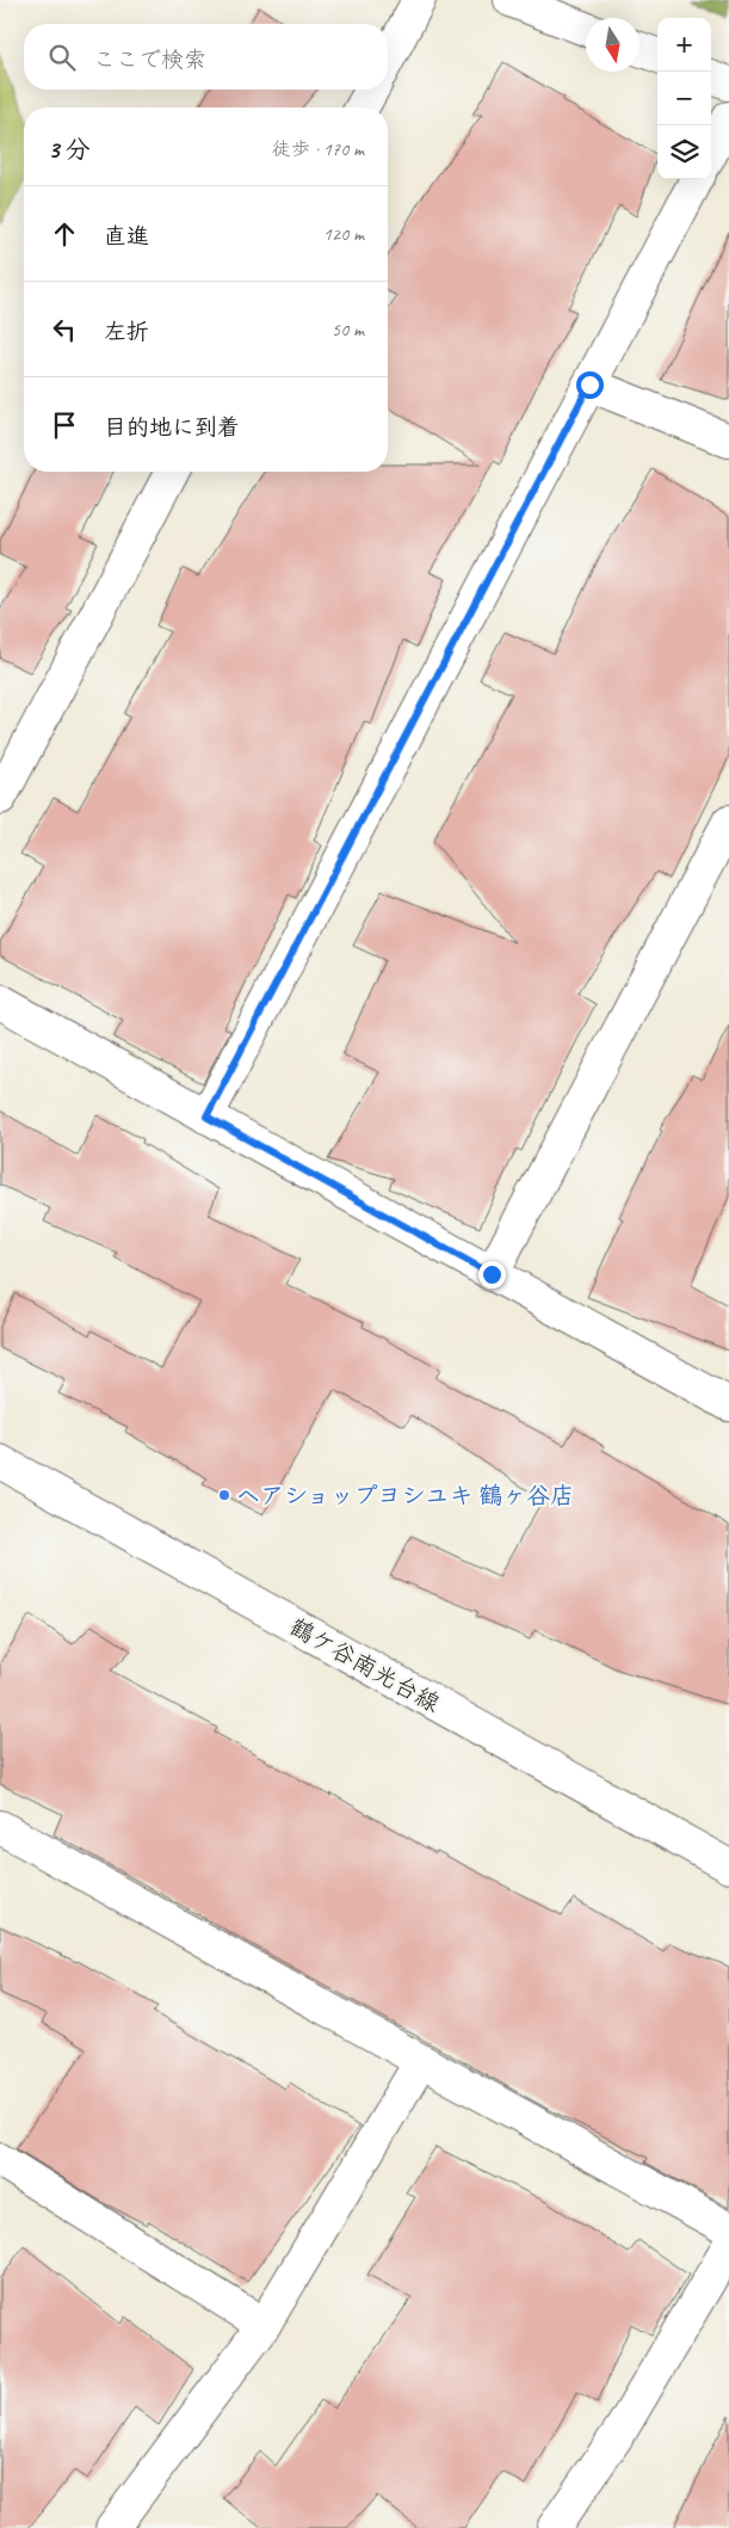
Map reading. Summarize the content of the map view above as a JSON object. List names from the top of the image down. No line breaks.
{"streets":{"street":["鶴ケ谷南光台線"]},"places":["ヘアショップヨシユキ 鶴ヶ谷店"],"north":"bottom","page":{"map_buttons":["+","−"],"search":"ここで検索","heading":["3 分","徒歩 · 170 m"],"list":[["直進","120 m"],["左折","50 m"],"目的地に到着"]}}
